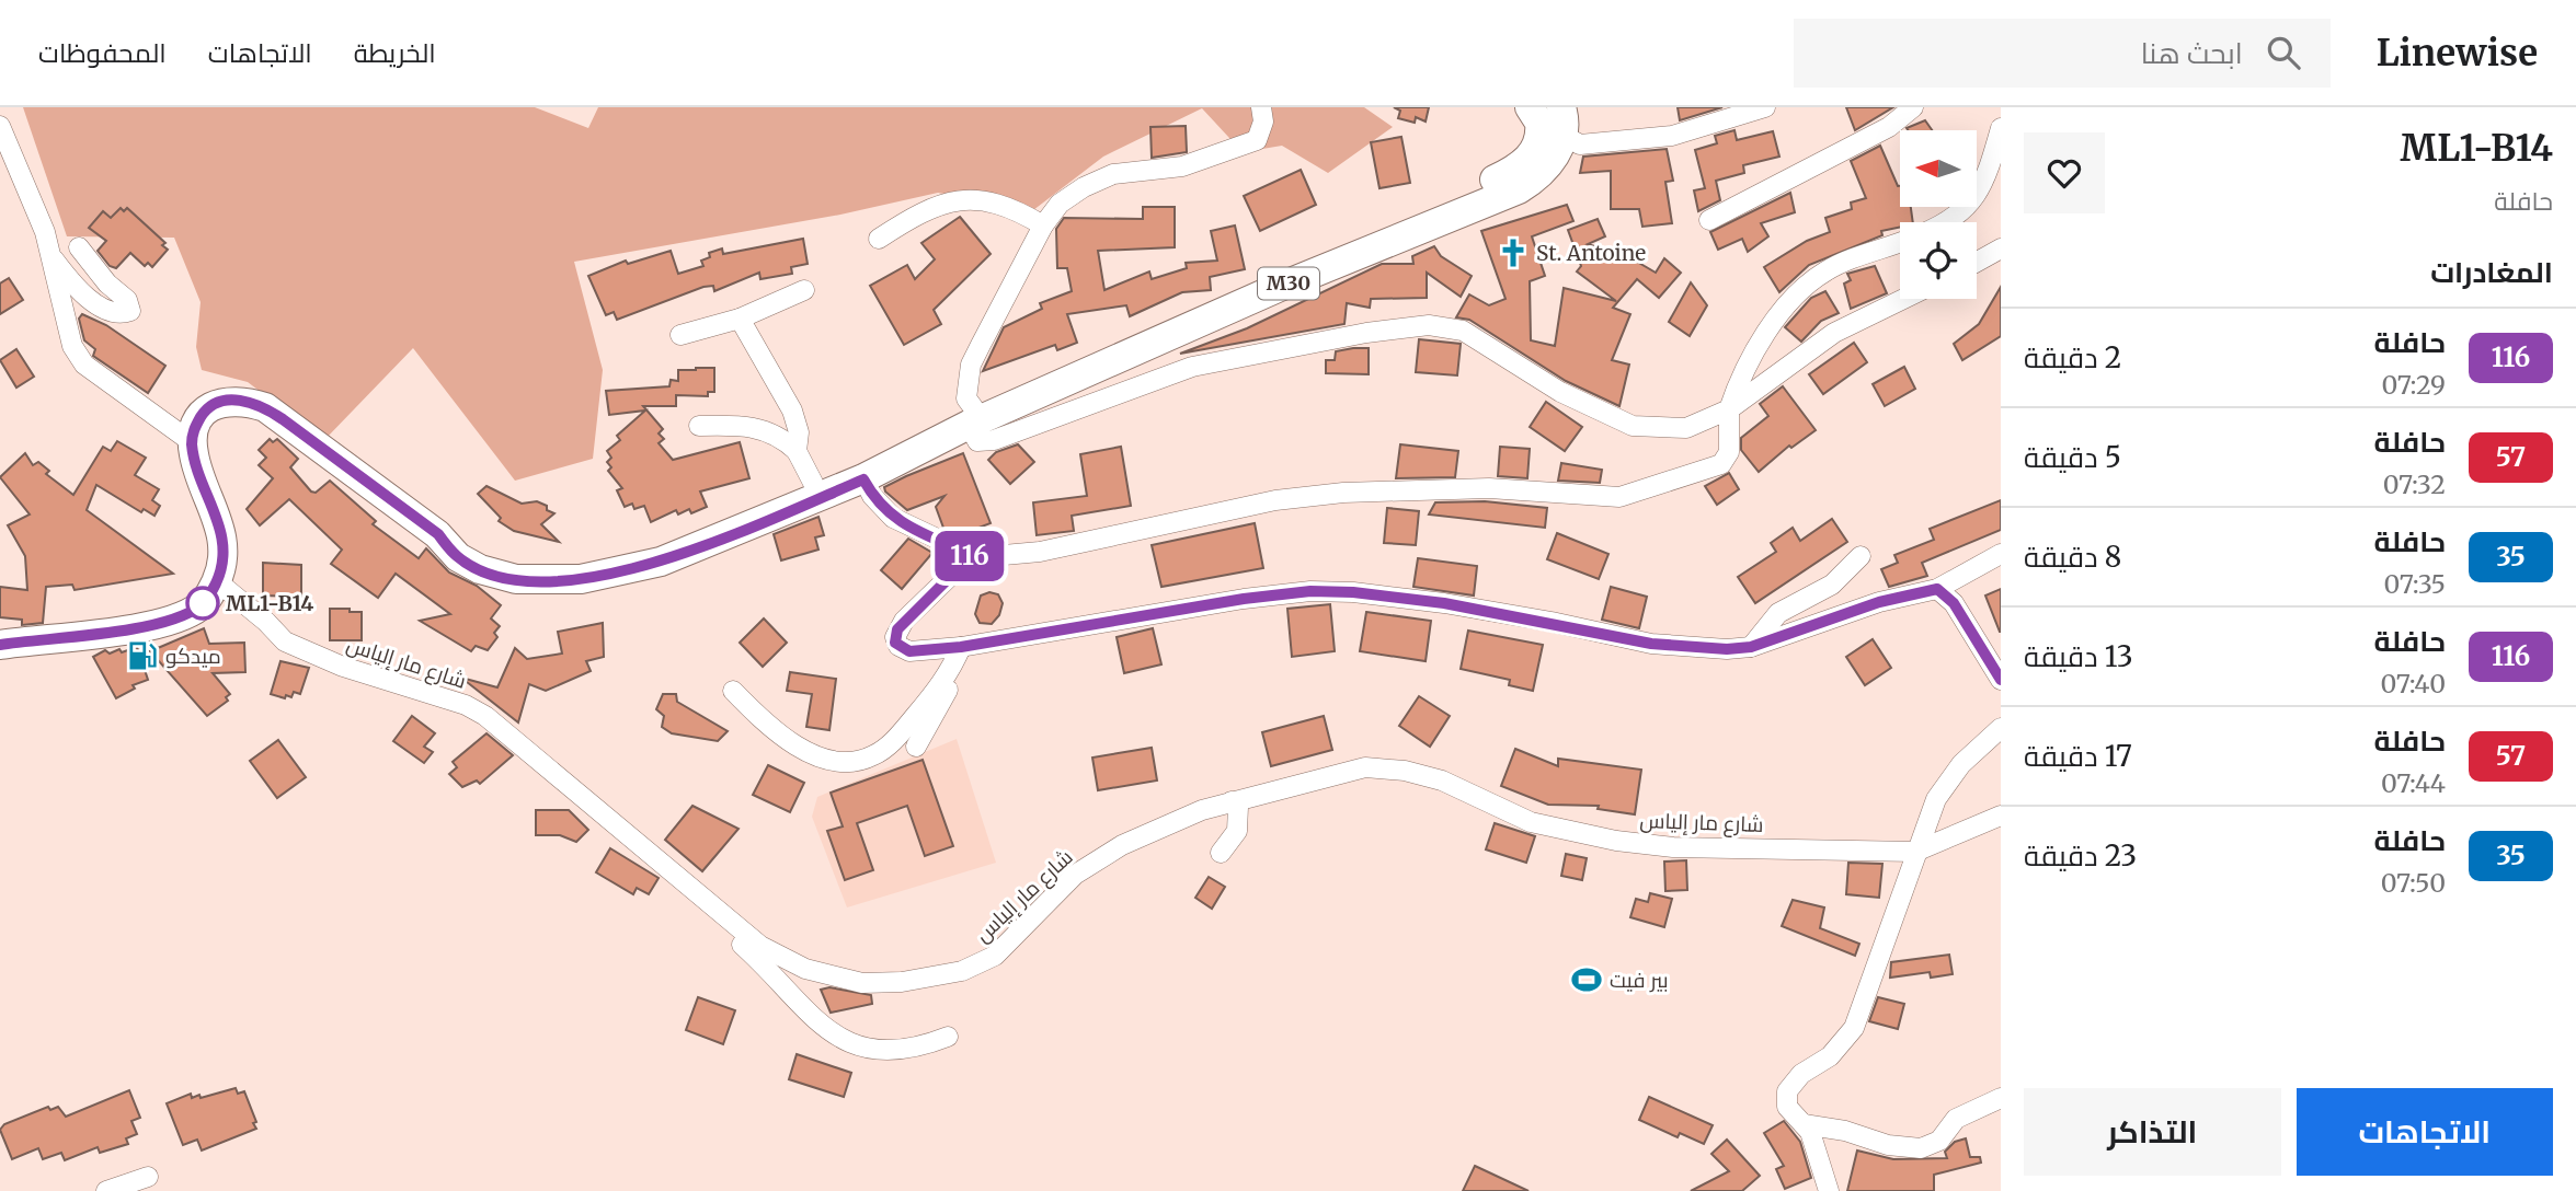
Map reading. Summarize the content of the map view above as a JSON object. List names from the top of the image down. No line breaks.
{"streets":{"highway":["M30"],"street":["شارع مار إلياس"]},"places":{"church":["St. Antoine"],"other":["ML1-B14"],"fuel station":["ميدكو"],"sports":["بير فيت"]},"lines":["bus line 116"],"north":"left","page":{"header":"Linewise","search":"ابحث هنا","nav":["الخريطة","الاتجاهات","المحفوظات"],"heading":[["ML1-B14","حافلة"],"المغادرات"],"on_map":"116","list":[{"mark":"116","name":"حافلة","note":"07:29","value":"2 دقيقة"},{"mark":"57","name":"حافلة","note":"07:32","value":"5 دقيقة"},{"mark":"35","name":"حافلة","note":"07:35","value":"8 دقيقة"},{"mark":"116","name":"حافلة","note":"07:40","value":"13 دقيقة"},{"mark":"57","name":"حافلة","note":"07:44","value":"17 دقيقة"},{"mark":"35","name":"حافلة","note":"07:50","value":"23 دقيقة"}],"buttons":["الاتجاهات","التذاكر"]}}
